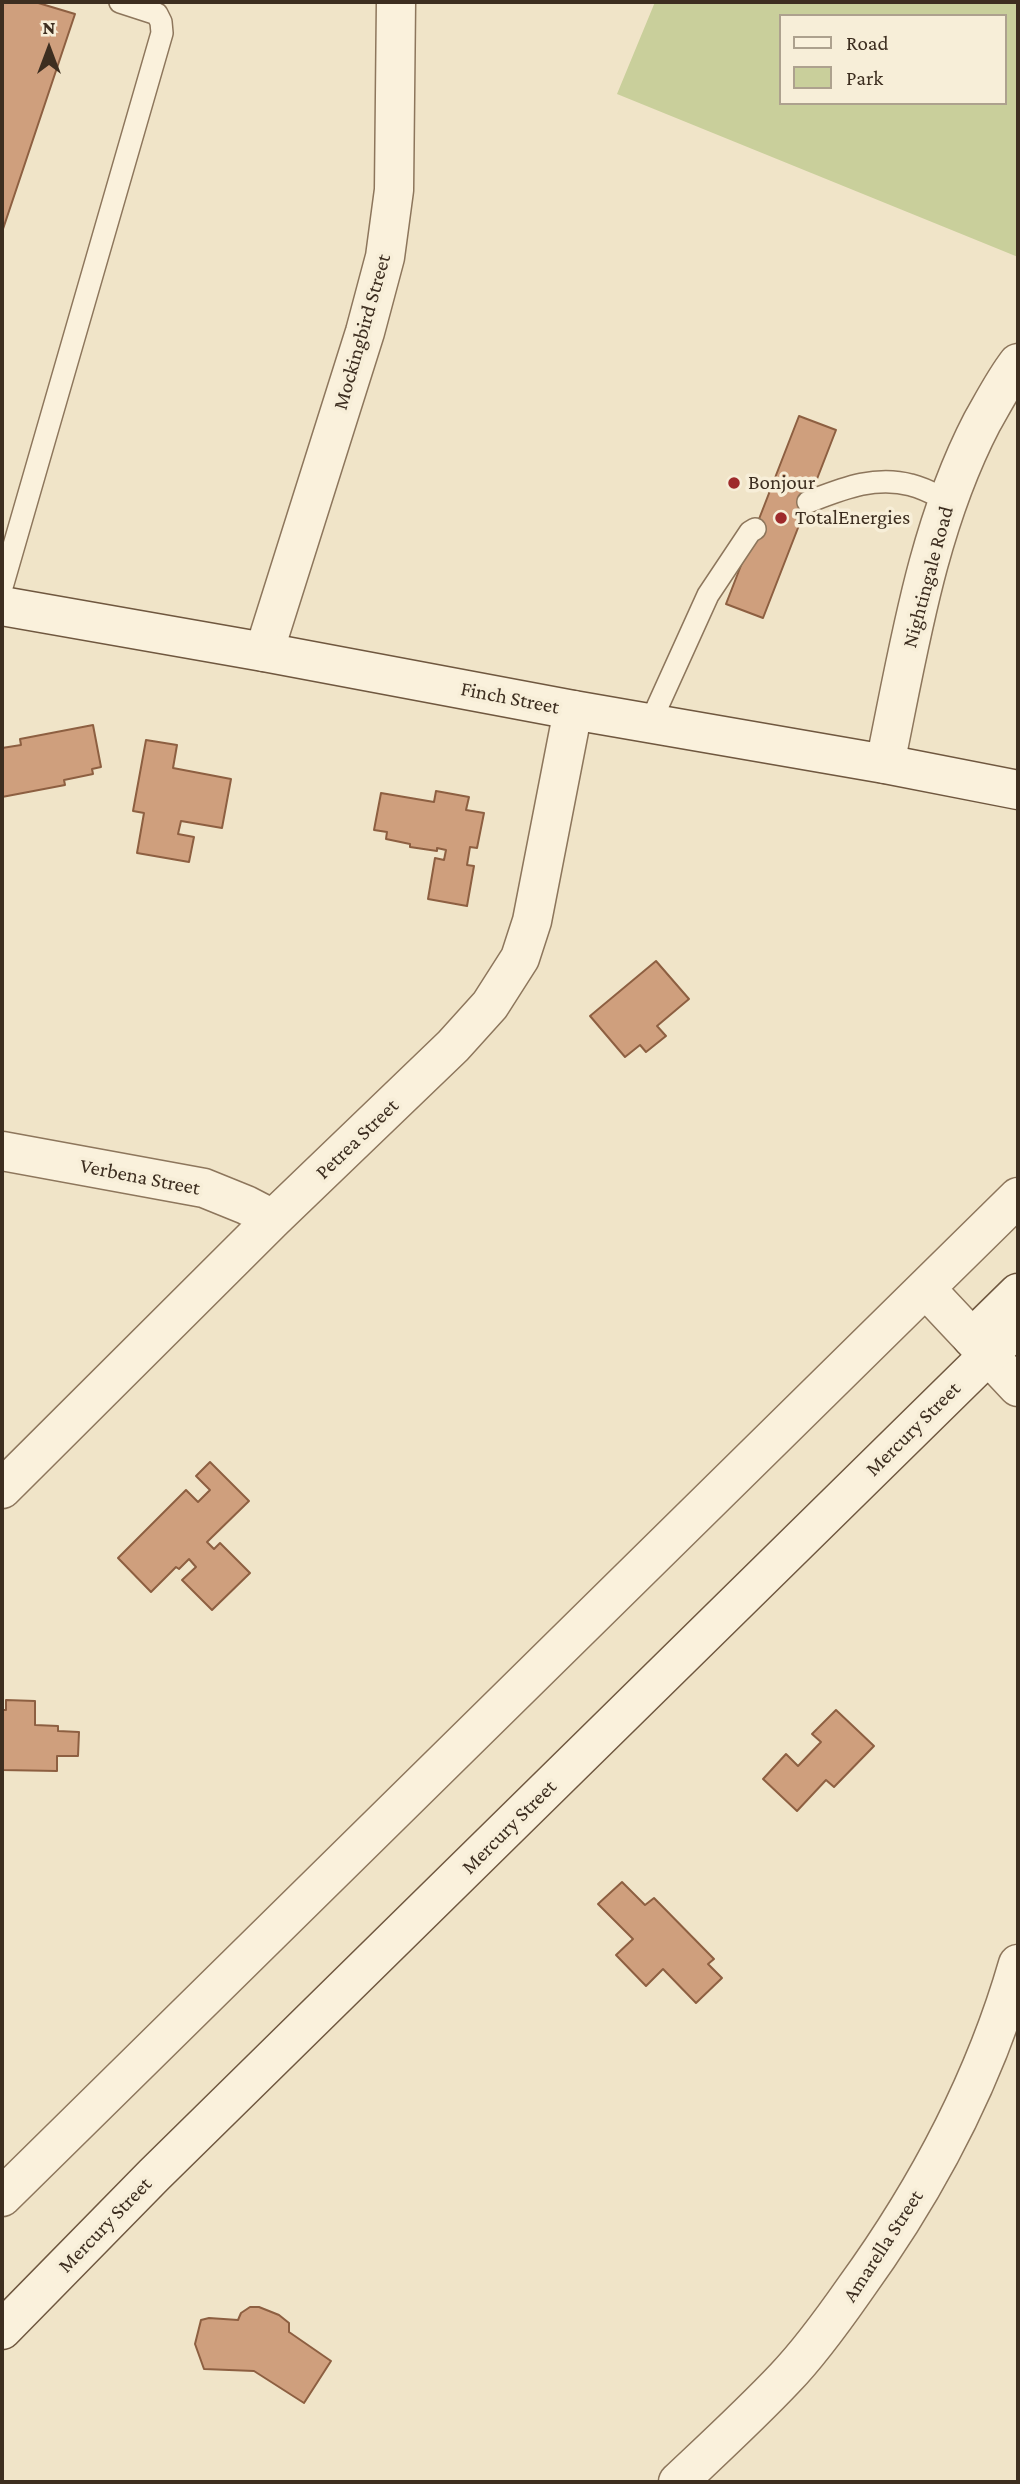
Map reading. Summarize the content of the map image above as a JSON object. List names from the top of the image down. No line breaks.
{"streets":{"street":["Mockingbird Street","Nightingale Road","Finch Street","Petrea Street","Verbena Street","Mercury Street","Amarella Street"]},"crossings":[["Mockingbird Street","Finch Street"],["Nightingale Road","Finch Street"],["Finch Street","Petrea Street"],["Petrea Street","Verbena Street"]],"places":["Bonjour","TotalEnergies"],"legend":["Road","Park"],"north":"top"}
